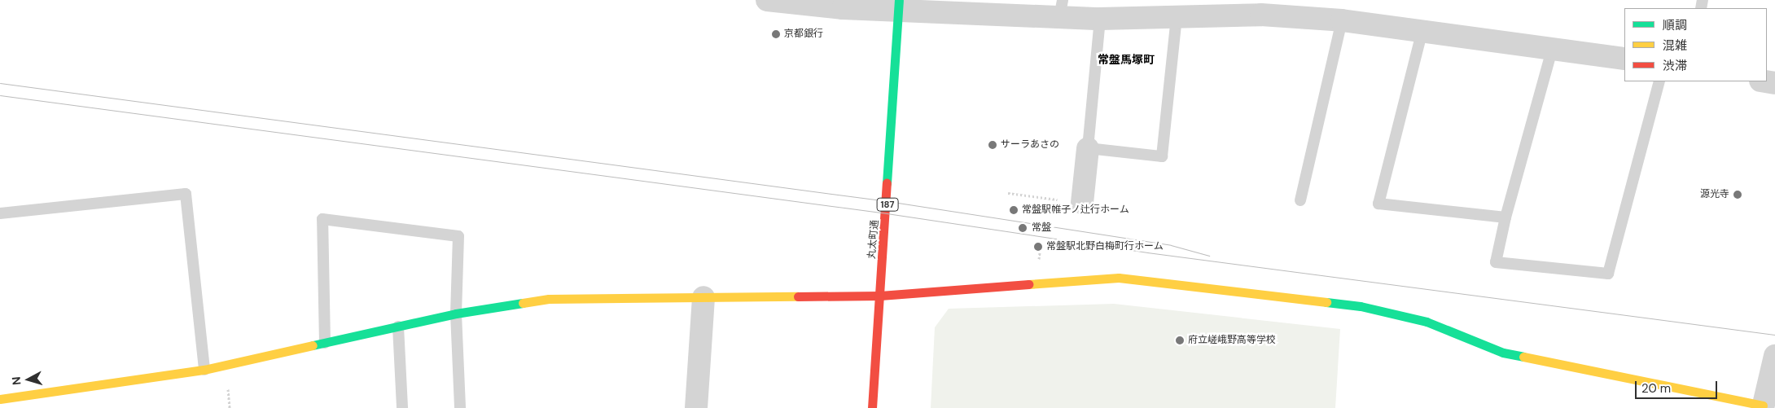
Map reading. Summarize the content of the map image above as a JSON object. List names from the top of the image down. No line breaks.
{"streets":{"street":["187","丸太町通"]},"districts":["常盤馬塚町"],"places":["京都銀行","サーラあさの","源光寺","常盤駅帷子ノ辻行ホーム","常盤","常盤駅北野白梅町行ホーム","府立嵯峨野高等学校"],"legend":["順調","混雑","渋滞"],"scale_bar":"20 m","north":"left"}
